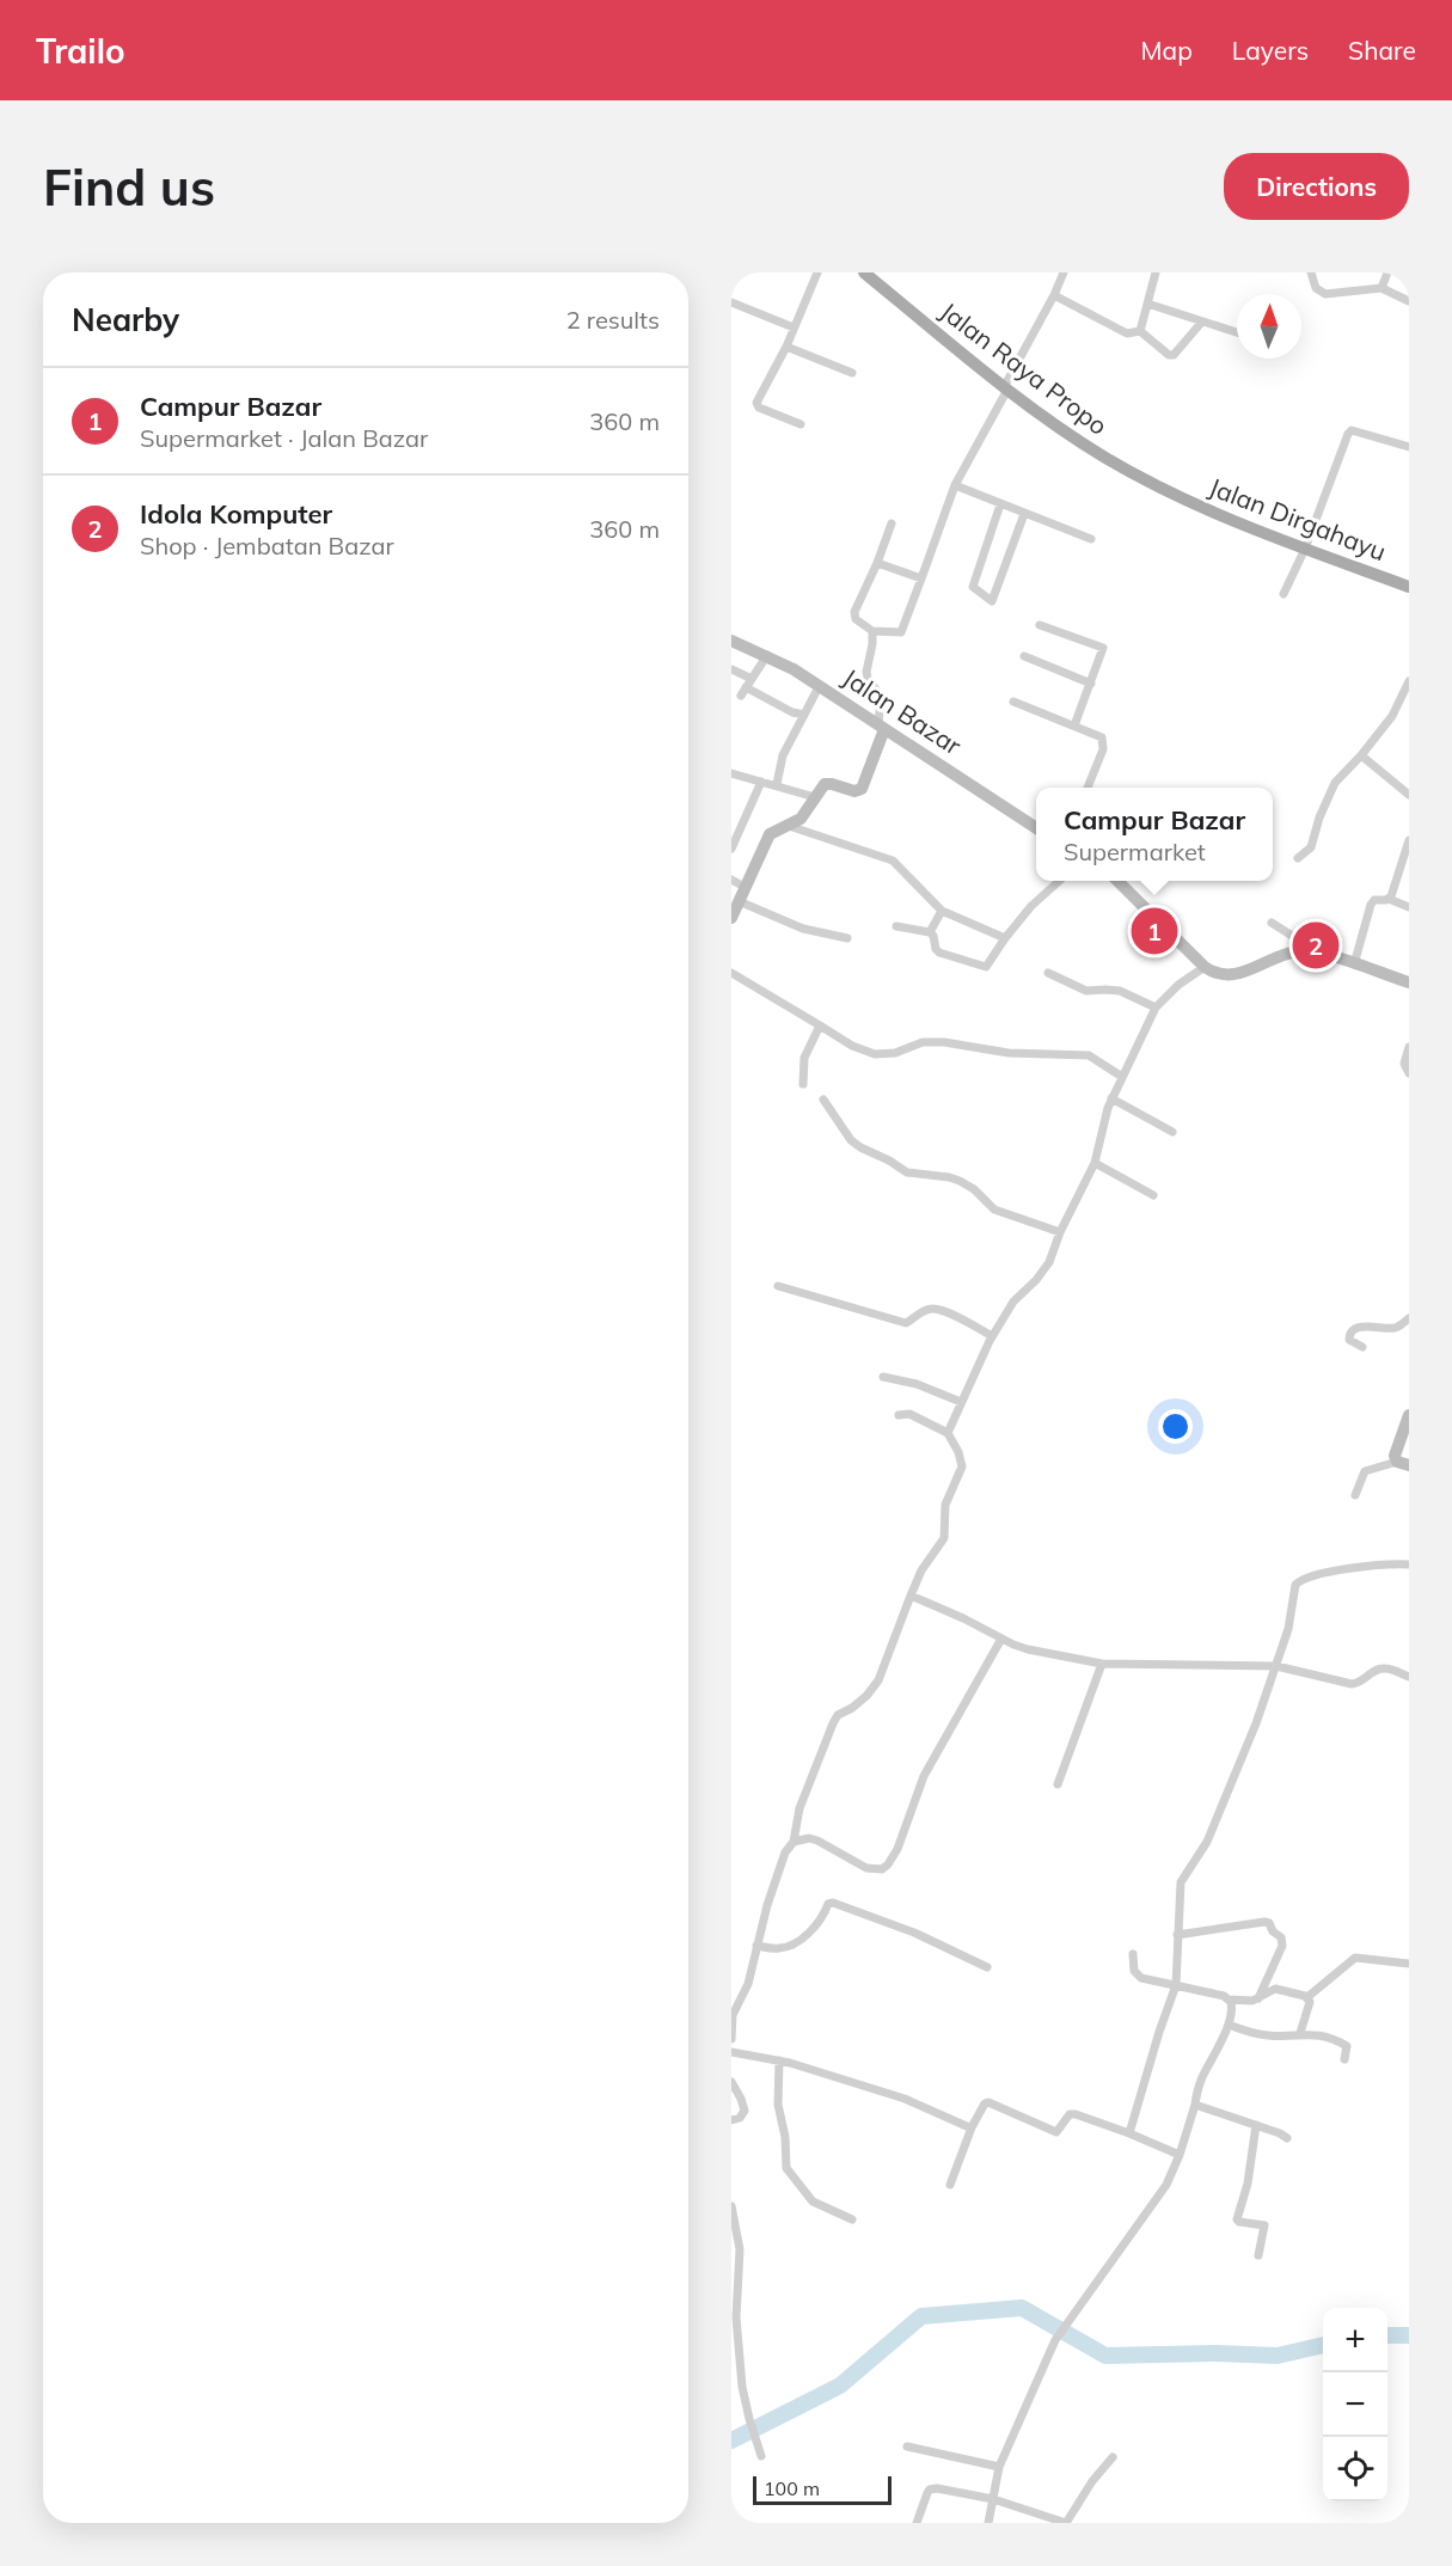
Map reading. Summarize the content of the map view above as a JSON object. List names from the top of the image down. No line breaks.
{"streets":{"main road":["Jalan Raya Propo","Jalan Dirgahayu"],"street":["Jalan Bazar"]},"crossings":[["Jalan Raya Propo","Jalan Dirgahayu"]],"scale_bar":"100 m","north":"top","page":{"header":"Trailo","nav":["Map","Layers","Share"],"buttons":"Directions","title":"Find us","heading":["Nearby","2 results"],"list":[{"mark":"1","name":"Campur Bazar","note":"Supermarket · Jalan Bazar","value":"360 m"},{"mark":"2","name":"Idola Komputer","note":"Shop · Jembatan Bazar","value":"360 m"}],"popup":["Campur Bazar","Supermarket"],"pins":["1","2"],"map_buttons":["+","−"],"scale":"100 m"}}
